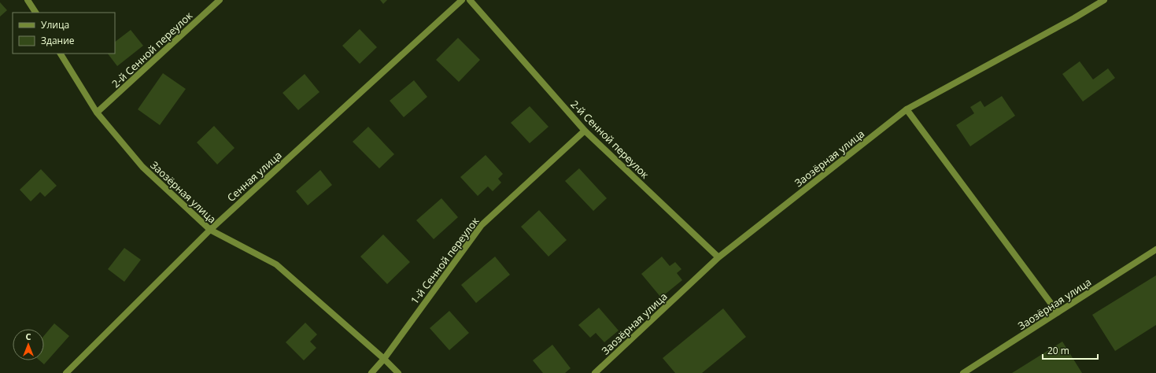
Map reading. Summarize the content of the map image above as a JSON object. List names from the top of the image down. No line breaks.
{"streets":{"street":["2-й Сенной переулок","Заозёрная улица","Сенная улица","1-й Сенной переулок"]},"crossings":[["2-й Сенной переулок","Заозёрная улица"],["2-й Сенной переулок","1-й Сенной переулок"],["Заозёрная улица","Сенная улица"],["Заозёрная улица","1-й Сенной переулок"]],"legend":["Улица","Здание"],"scale_bar":"20 m","north":"top"}
